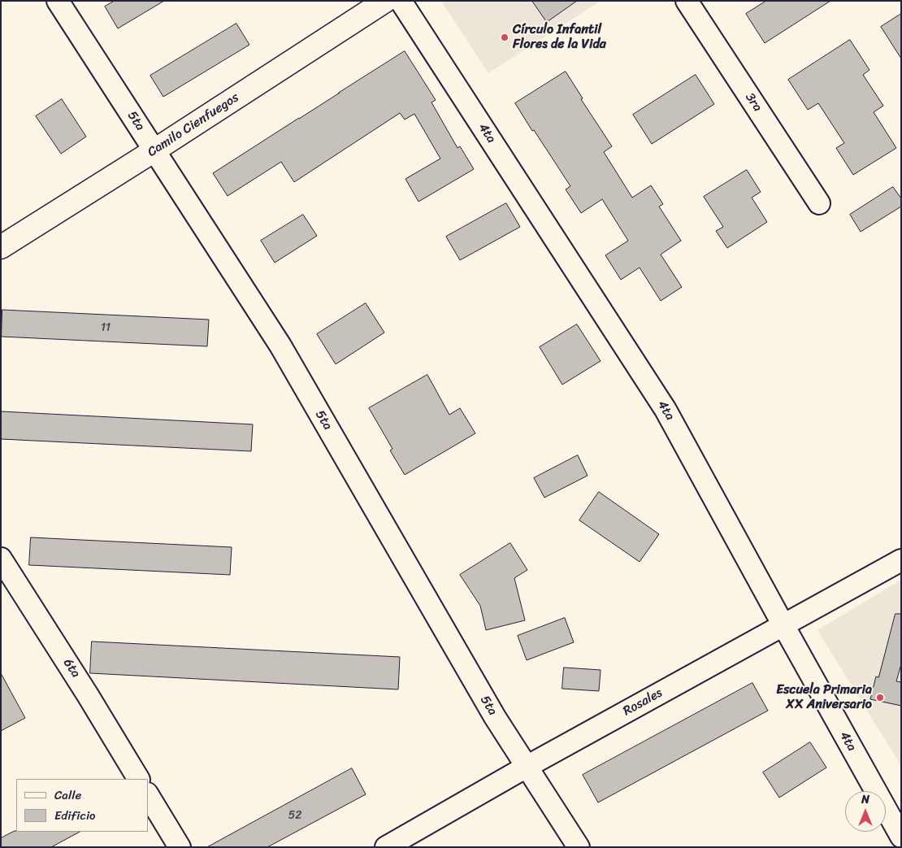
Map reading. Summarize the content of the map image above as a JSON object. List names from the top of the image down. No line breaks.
{"streets":{"street":["3ra","5ta","Camilo Cienfuegos","4ta","6ta","Rosales"]},"crossings":[["5ta","Camilo Cienfuegos"],["5ta","Rosales"],["4ta","Rosales"]],"places":["Círculo Infantil Flores de la Vida","Escuela Primaria XX Aniversario"],"house_numbers":["11","52"],"legend":["Calle","Edificio"],"north":"top"}
